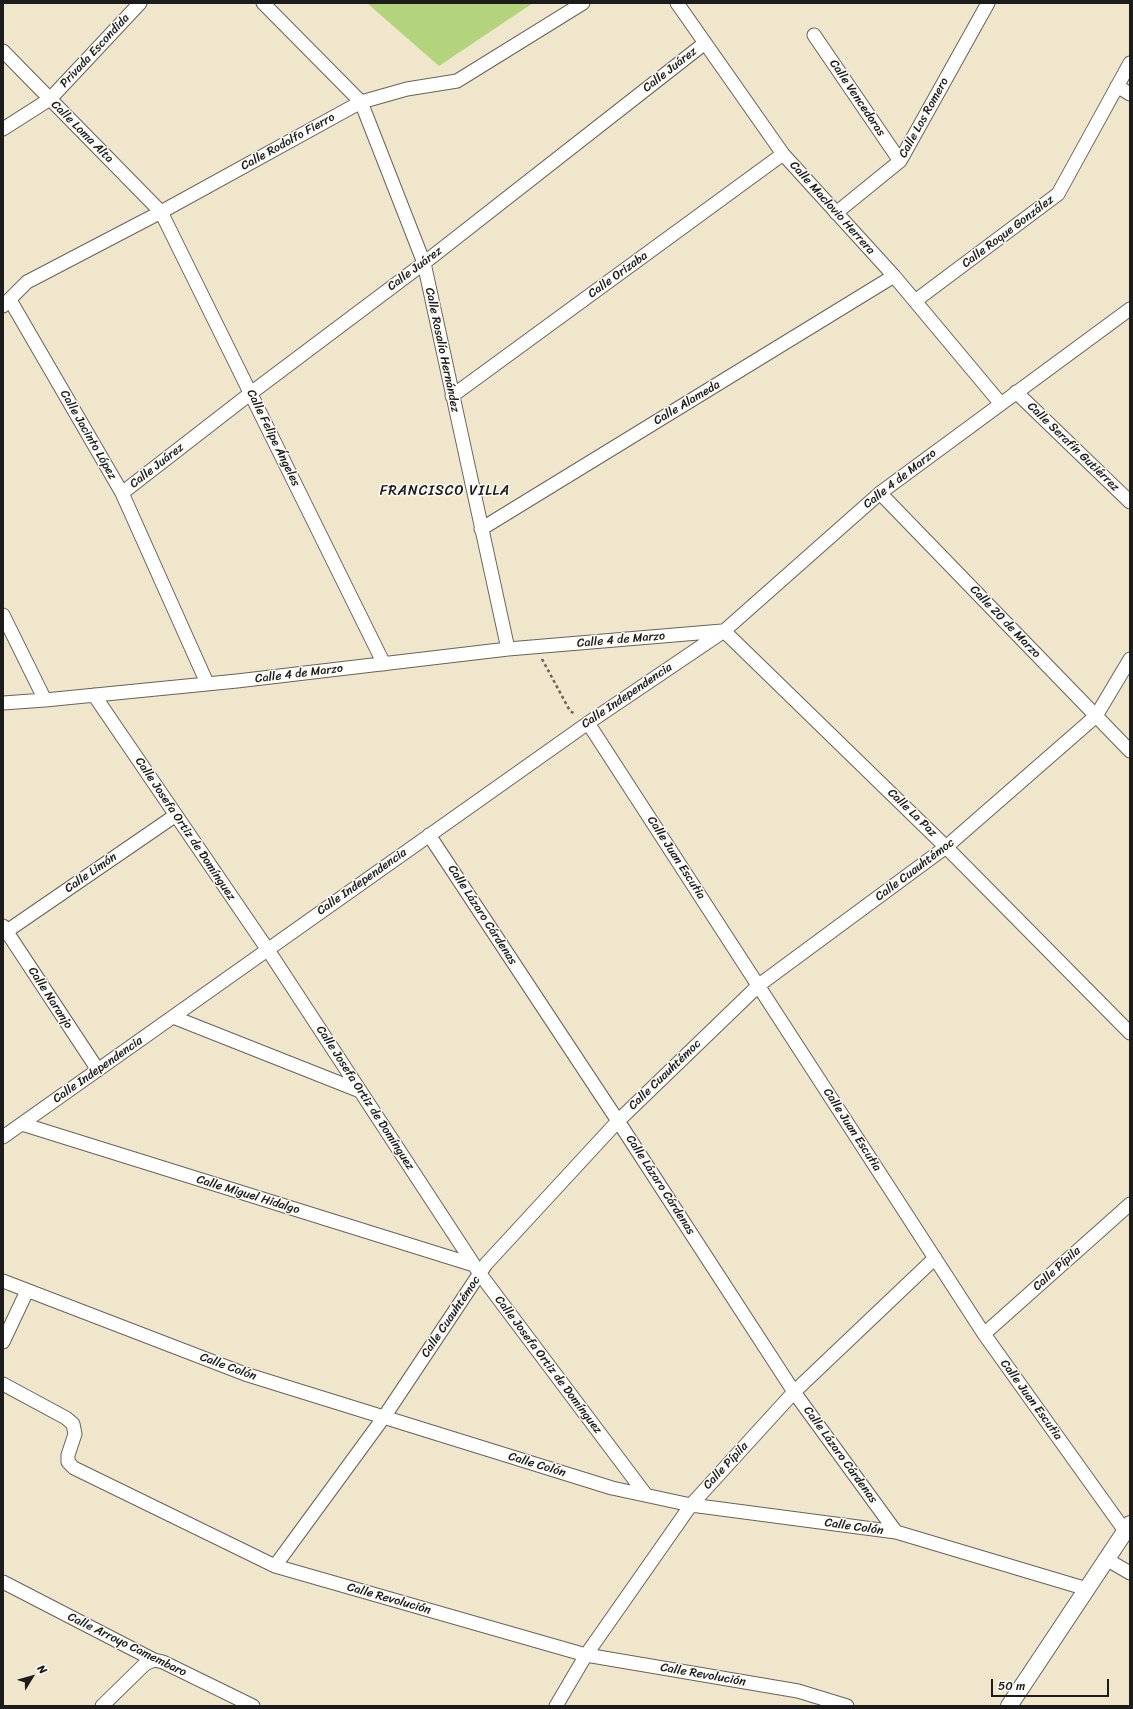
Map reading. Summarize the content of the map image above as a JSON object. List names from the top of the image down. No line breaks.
{"streets":{"street":["Privada Escondida","Calle Juárez","Calle Vencedoras","Calle Los Romero","Calle Loma Alta","Calle Rodolfo Fierro","Calle Maclovio Herrera","Calle Roque González","Calle Orizaba","Calle Rosalío Hernández","Calle Alameda","Calle Jacinto López","Calle Felipe Ángeles","Calle Serafín Gutiérrez","Calle 4 de Marzo","Calle 20 de Marzo","Calle Independencia","Calle La Paz","Calle Josefa Ortiz de Domínguez","Calle Juan Escutia","Calle Cuauhtémoc","Calle Limón","Calle Lázaro Cárdenas","Calle Naranjo","Calle Miguel Hidalgo","Calle Pípila","Calle Colón","Calle Revolución","Calle Arroyo Camembaro"]},"crossings":[["Privada Escondida","Calle Loma Alta"],["Calle Juárez","Calle Maclovio Herrera"],["Calle Juárez","Calle Rosalío Hernández"],["Calle Juárez","Calle Jacinto López"],["Calle Juárez","Calle Felipe Ángeles"],["Calle Vencedoras","Calle Los Romero"],["Calle Los Romero","Calle Maclovio Herrera"],["Calle Loma Alta","Calle Rodolfo Fierro"],["Calle Loma Alta","Calle Felipe Ángeles"],["Calle Rodolfo Fierro","Calle Rosalío Hernández"],["Calle Rodolfo Fierro","Calle Jacinto López"],["Calle Rodolfo Fierro","Calle Felipe Ángeles"],["Calle Maclovio Herrera","Calle Roque González"],["Calle Maclovio Herrera","Calle Orizaba"],["Calle Maclovio Herrera","Calle Alameda"],["Calle Maclovio Herrera","Calle 4 de Marzo"],["Calle Orizaba","Calle Rosalío Hernández"],["Calle Rosalío Hernández","Calle Alameda"],["Calle Rosalío Hernández","Calle 4 de Marzo"],["Calle Jacinto López","Calle 4 de Marzo"],["Calle Felipe Ángeles","Calle 4 de Marzo"],["Calle Serafín Gutiérrez","Calle 4 de Marzo"],["Calle 4 de Marzo","Calle 20 de Marzo"],["Calle 4 de Marzo","Calle Independencia"],["Calle 4 de Marzo","Calle La Paz"],["Calle 4 de Marzo","Calle Josefa Ortiz de Domínguez"],["Calle 20 de Marzo","Calle Cuauhtémoc"],["Calle Independencia","Calle La Paz"],["Calle Independencia","Calle Josefa Ortiz de Domínguez"],["Calle Independencia","Calle Juan Escutia"],["Calle Independencia","Calle Lázaro Cárdenas"],["Calle Independencia","Calle Naranjo"],["Calle Independencia","Calle Miguel Hidalgo"],["Calle La Paz","Calle Cuauhtémoc"],["Calle Josefa Ortiz de Domínguez","Calle Cuauhtémoc"],["Calle Josefa Ortiz de Domínguez","Calle Limón"],["Calle Josefa Ortiz de Domínguez","Calle Miguel Hidalgo"],["Calle Josefa Ortiz de Domínguez","Calle Colón"],["Calle Juan Escutia","Calle Cuauhtémoc"],["Calle Juan Escutia","Calle Pípila"],["Calle Cuauhtémoc","Calle Lázaro Cárdenas"],["Calle Cuauhtémoc","Calle Miguel Hidalgo"],["Calle Cuauhtémoc","Calle Colón"],["Calle Cuauhtémoc","Calle Revolución"],["Calle Limón","Calle Naranjo"],["Calle Lázaro Cárdenas","Calle Pípila"],["Calle Lázaro Cárdenas","Calle Colón"],["Calle Pípila","Calle Colón"],["Calle Pípila","Calle Revolución"]],"districts":["FRANCISCO VILLA"],"scale_bar":"50 m","north":"top right"}
